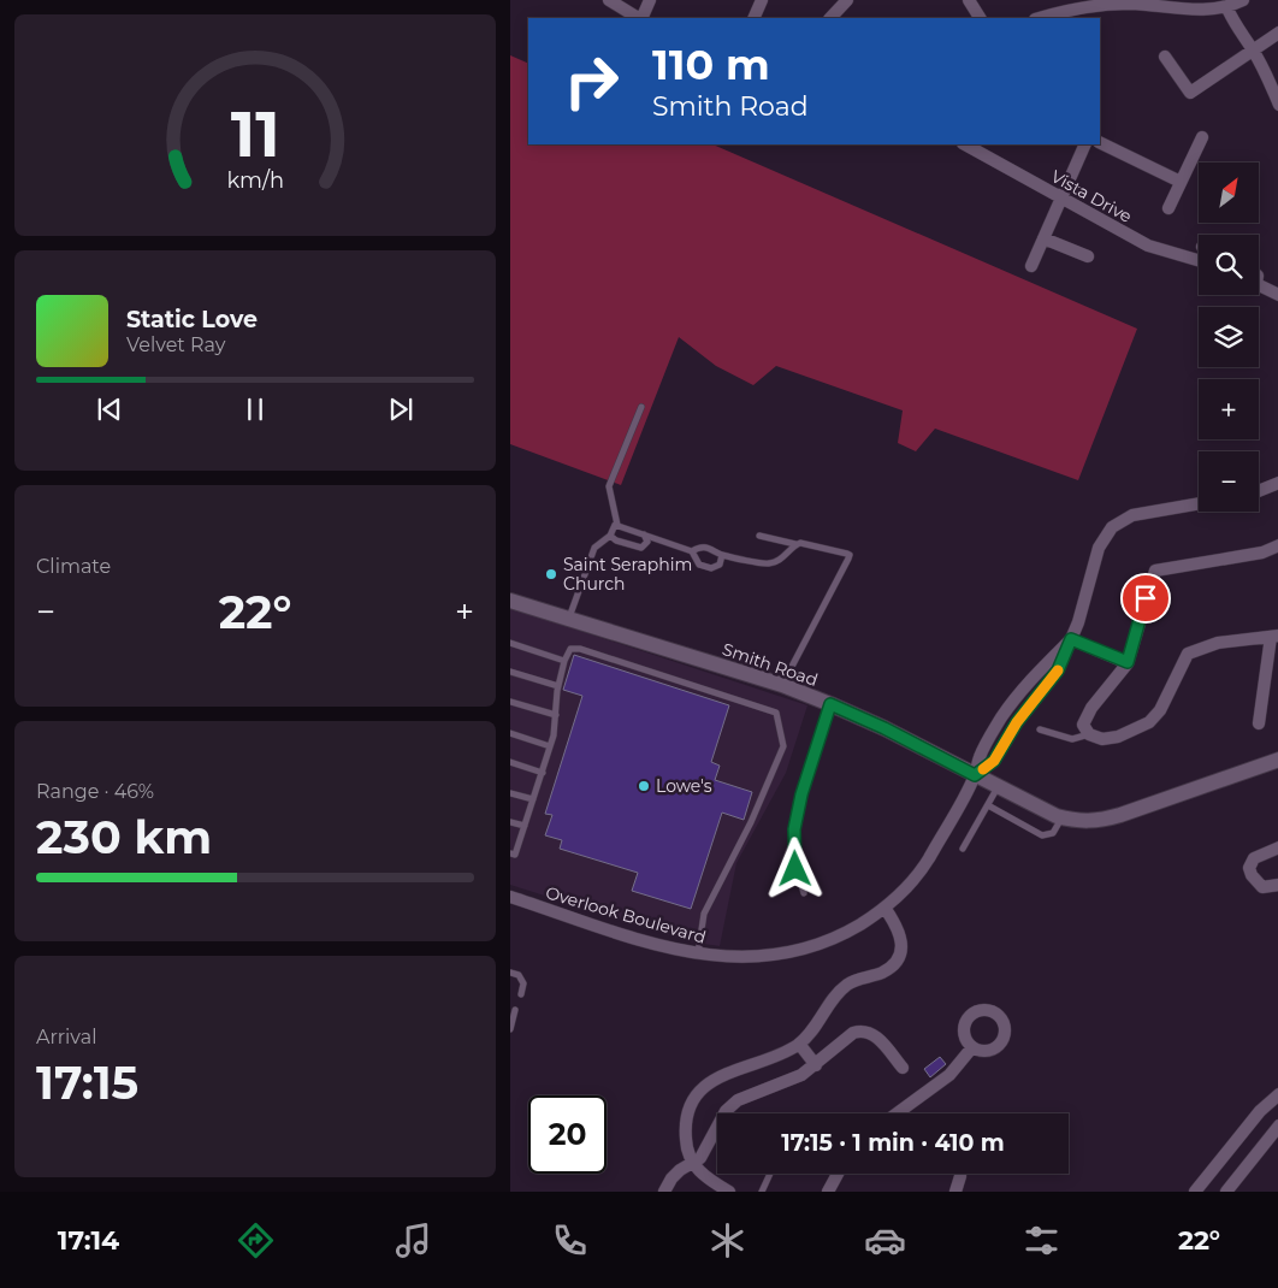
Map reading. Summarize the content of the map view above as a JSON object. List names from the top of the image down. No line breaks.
{"streets":{"street":["Vista Drive","Smith Road","Overlook Boulevard"]},"crossings":[["Smith Road","Overlook Boulevard"]],"places":["Saint Seraphim Church","Lowe's"],"north":"top right","page":{"turn":["110 m","Smith Road"],"map_buttons":["+","−"],"song":["Static Love","Velvet Ray"],"tile":["Climate",["Range · 46%","230 km"],["Arrival","17:15"]],"heat":["−","22°","+"],"limit":"20","trip":"17:15 · 1 min · 410 m","tabs":["17:14","22°"],"gauge":["11","km/h"]}}
